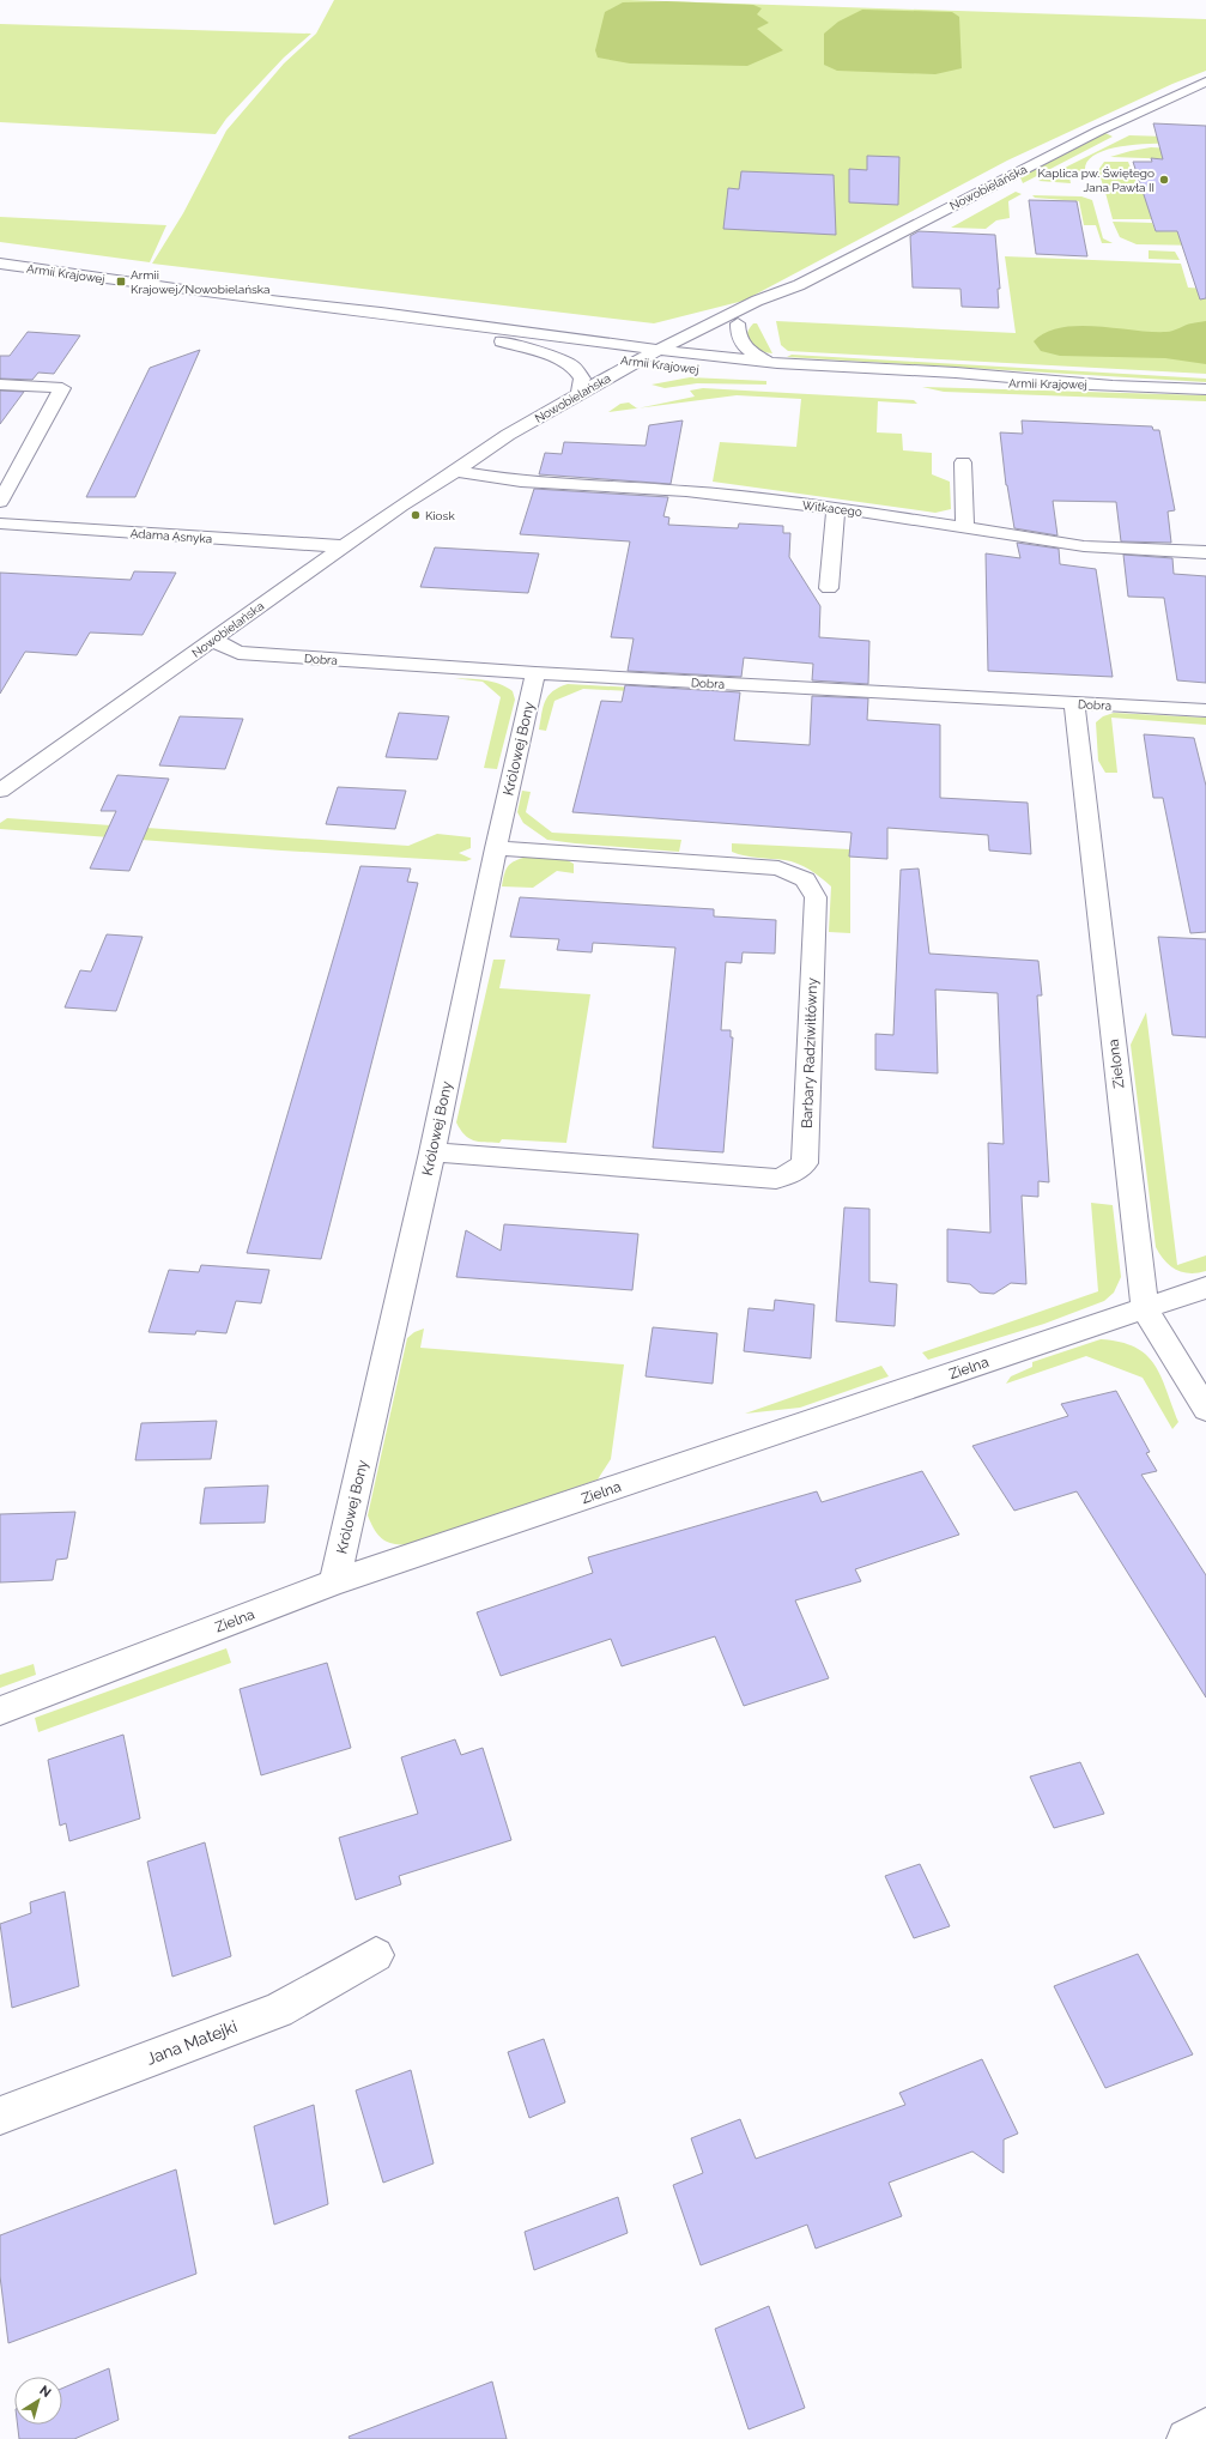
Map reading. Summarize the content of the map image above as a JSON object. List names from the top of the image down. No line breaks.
{"streets":{"street":["Nowobielańska","Armii Krajowej","Witkacego","Adama Asnyka","Dobra","Królowej Bony","Barbary Radziwiłłówny","Zielona","Zielna","Jana Matejki"]},"crossings":[["Nowobielańska","Armii Krajowej"],["Nowobielańska","Witkacego"],["Nowobielańska","Adama Asnyka"],["Nowobielańska","Dobra"],["Dobra","Królowej Bony"],["Dobra","Zielona"],["Królowej Bony","Barbary Radziwiłłówny"],["Królowej Bony","Zielna"],["Zielona","Zielna"]],"places":{"other":["Kaplica pw. Świętego Jana Pawła II","Kiosk"],"transit":["Armii Krajowej/Nowobielańska"]},"north":"top right"}
